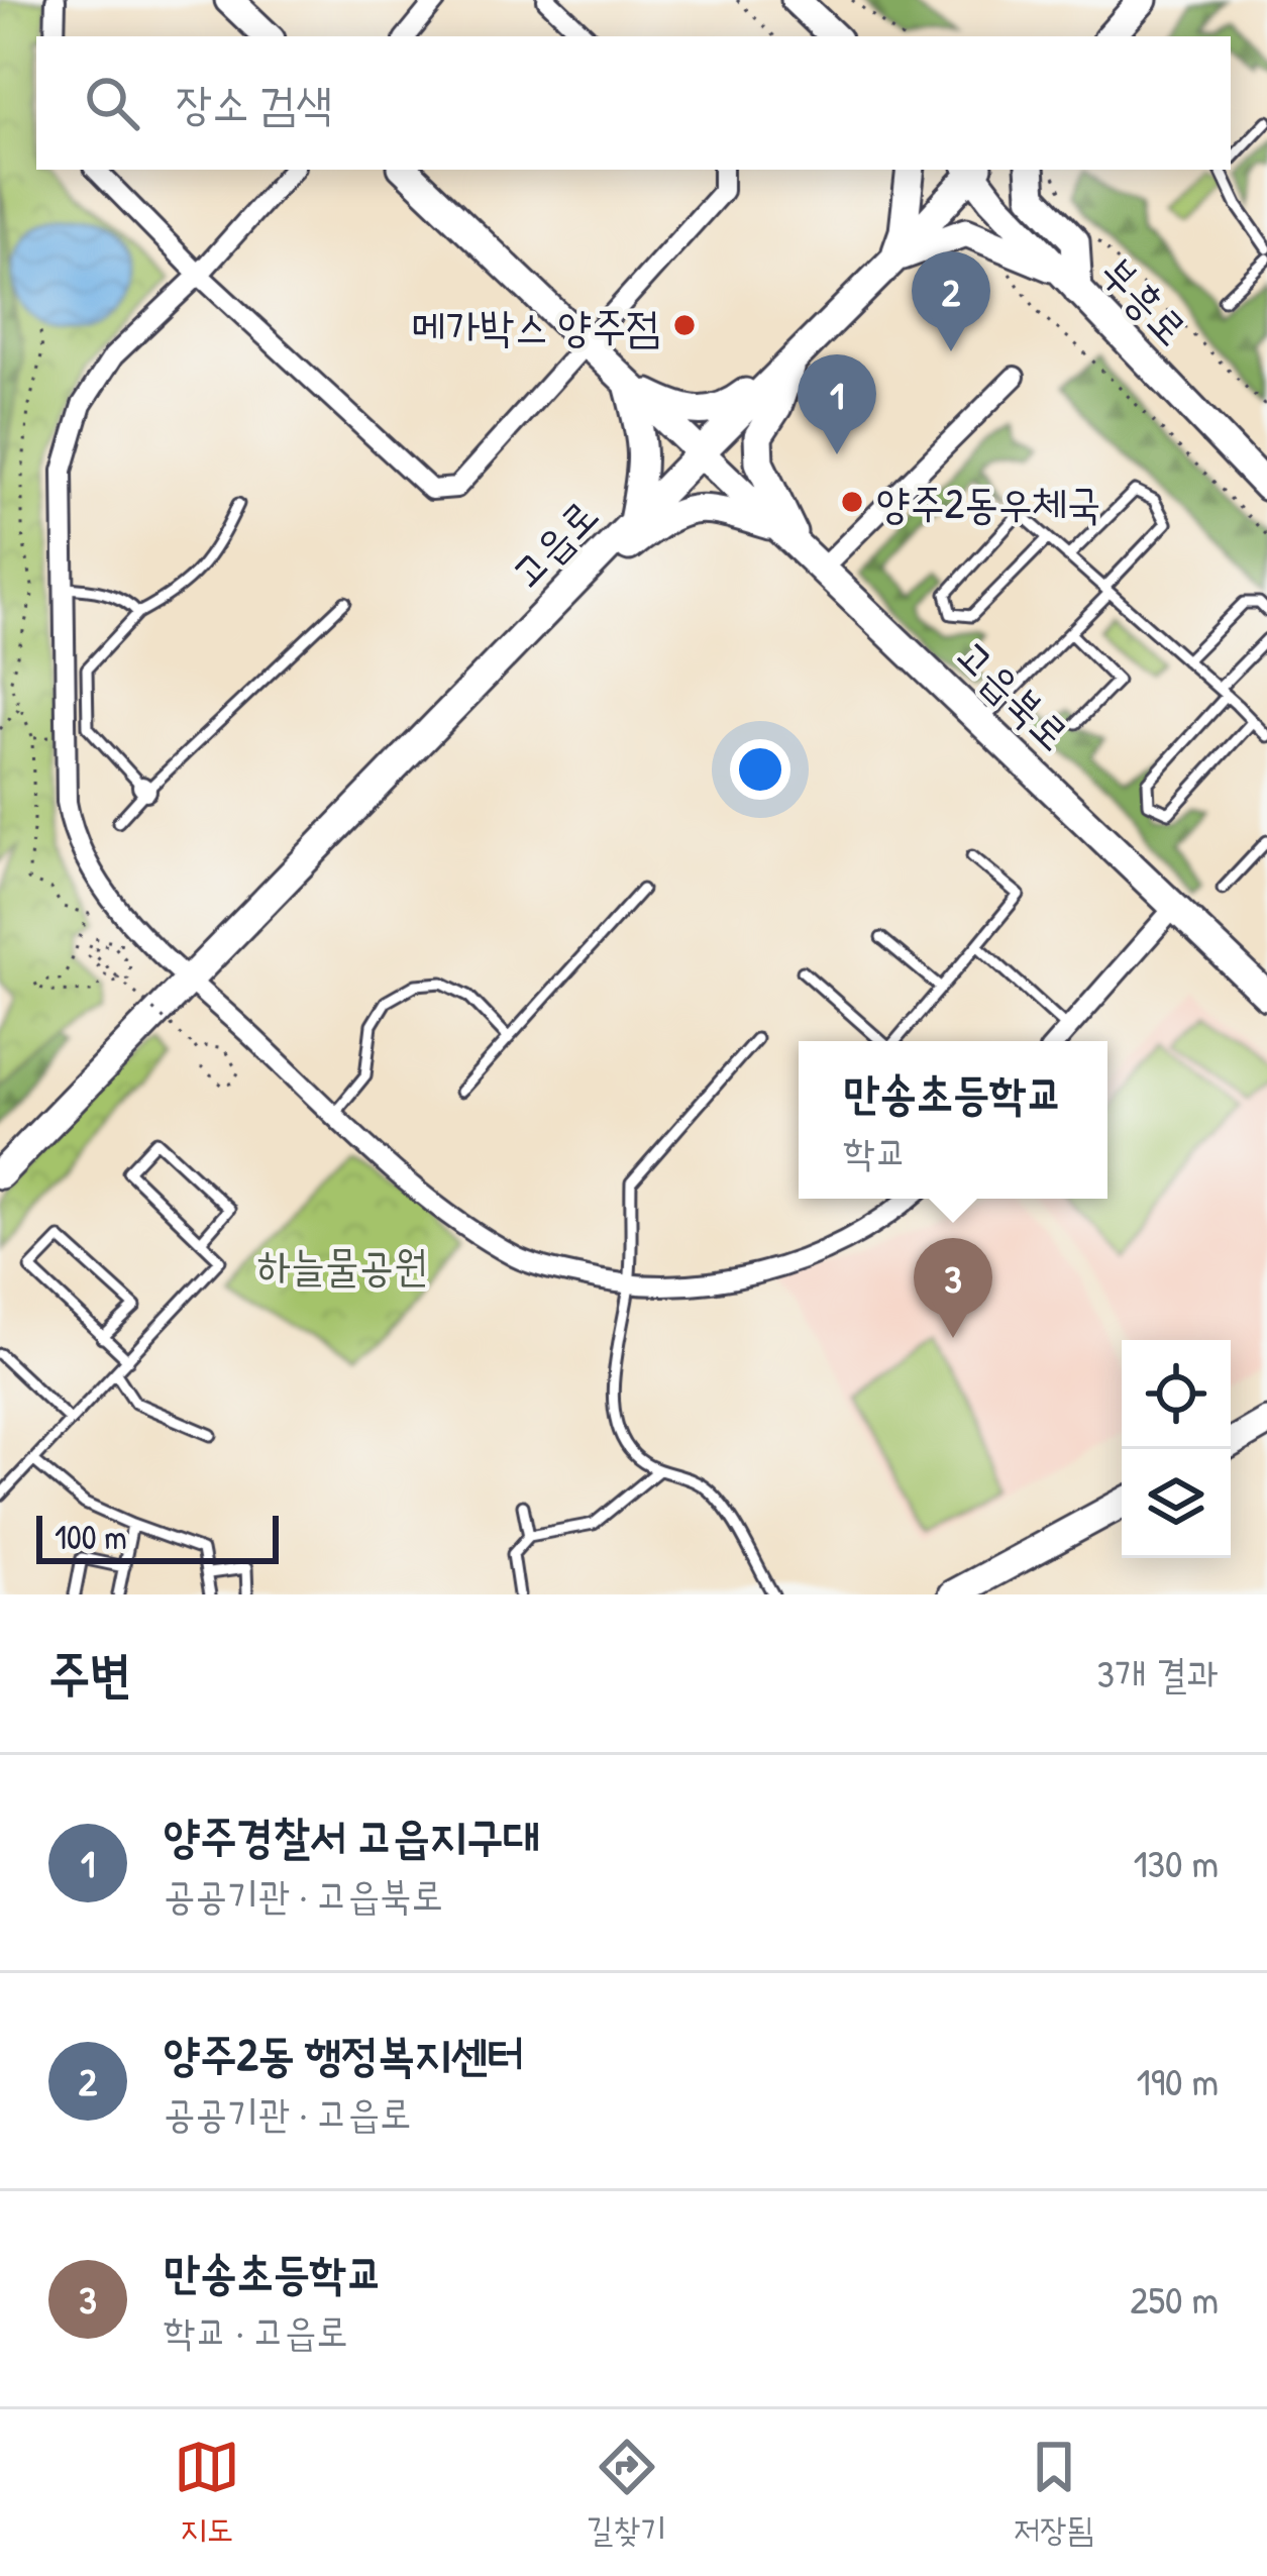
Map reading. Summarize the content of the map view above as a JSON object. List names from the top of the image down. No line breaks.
{"streets":{"street":["부흥로","고읍로","고읍북로"]},"crossings":[["고읍로","고읍북로"]],"parks":["하늘물공원"],"places":["메가박스 양주점","양주2동우체국"],"scale_bar":"100 m","page":{"search":"장소 검색","pins":["2","1","3"],"popup":["만송초등학교","학교"],"scale":"100 m","heading":["주변","3개 결과"],"list":[{"mark":"1","name":"양주경찰서 고읍지구대","note":"공공기관 · 고읍북로","value":"130 m"},{"mark":"2","name":"양주2동 행정복지센터","note":"공공기관 · 고읍로","value":"190 m"},{"mark":"3","name":"만송초등학교","note":"학교 · 고읍로","value":"250 m"}],"nav":["지도","길찾기","저장됨"]}}
